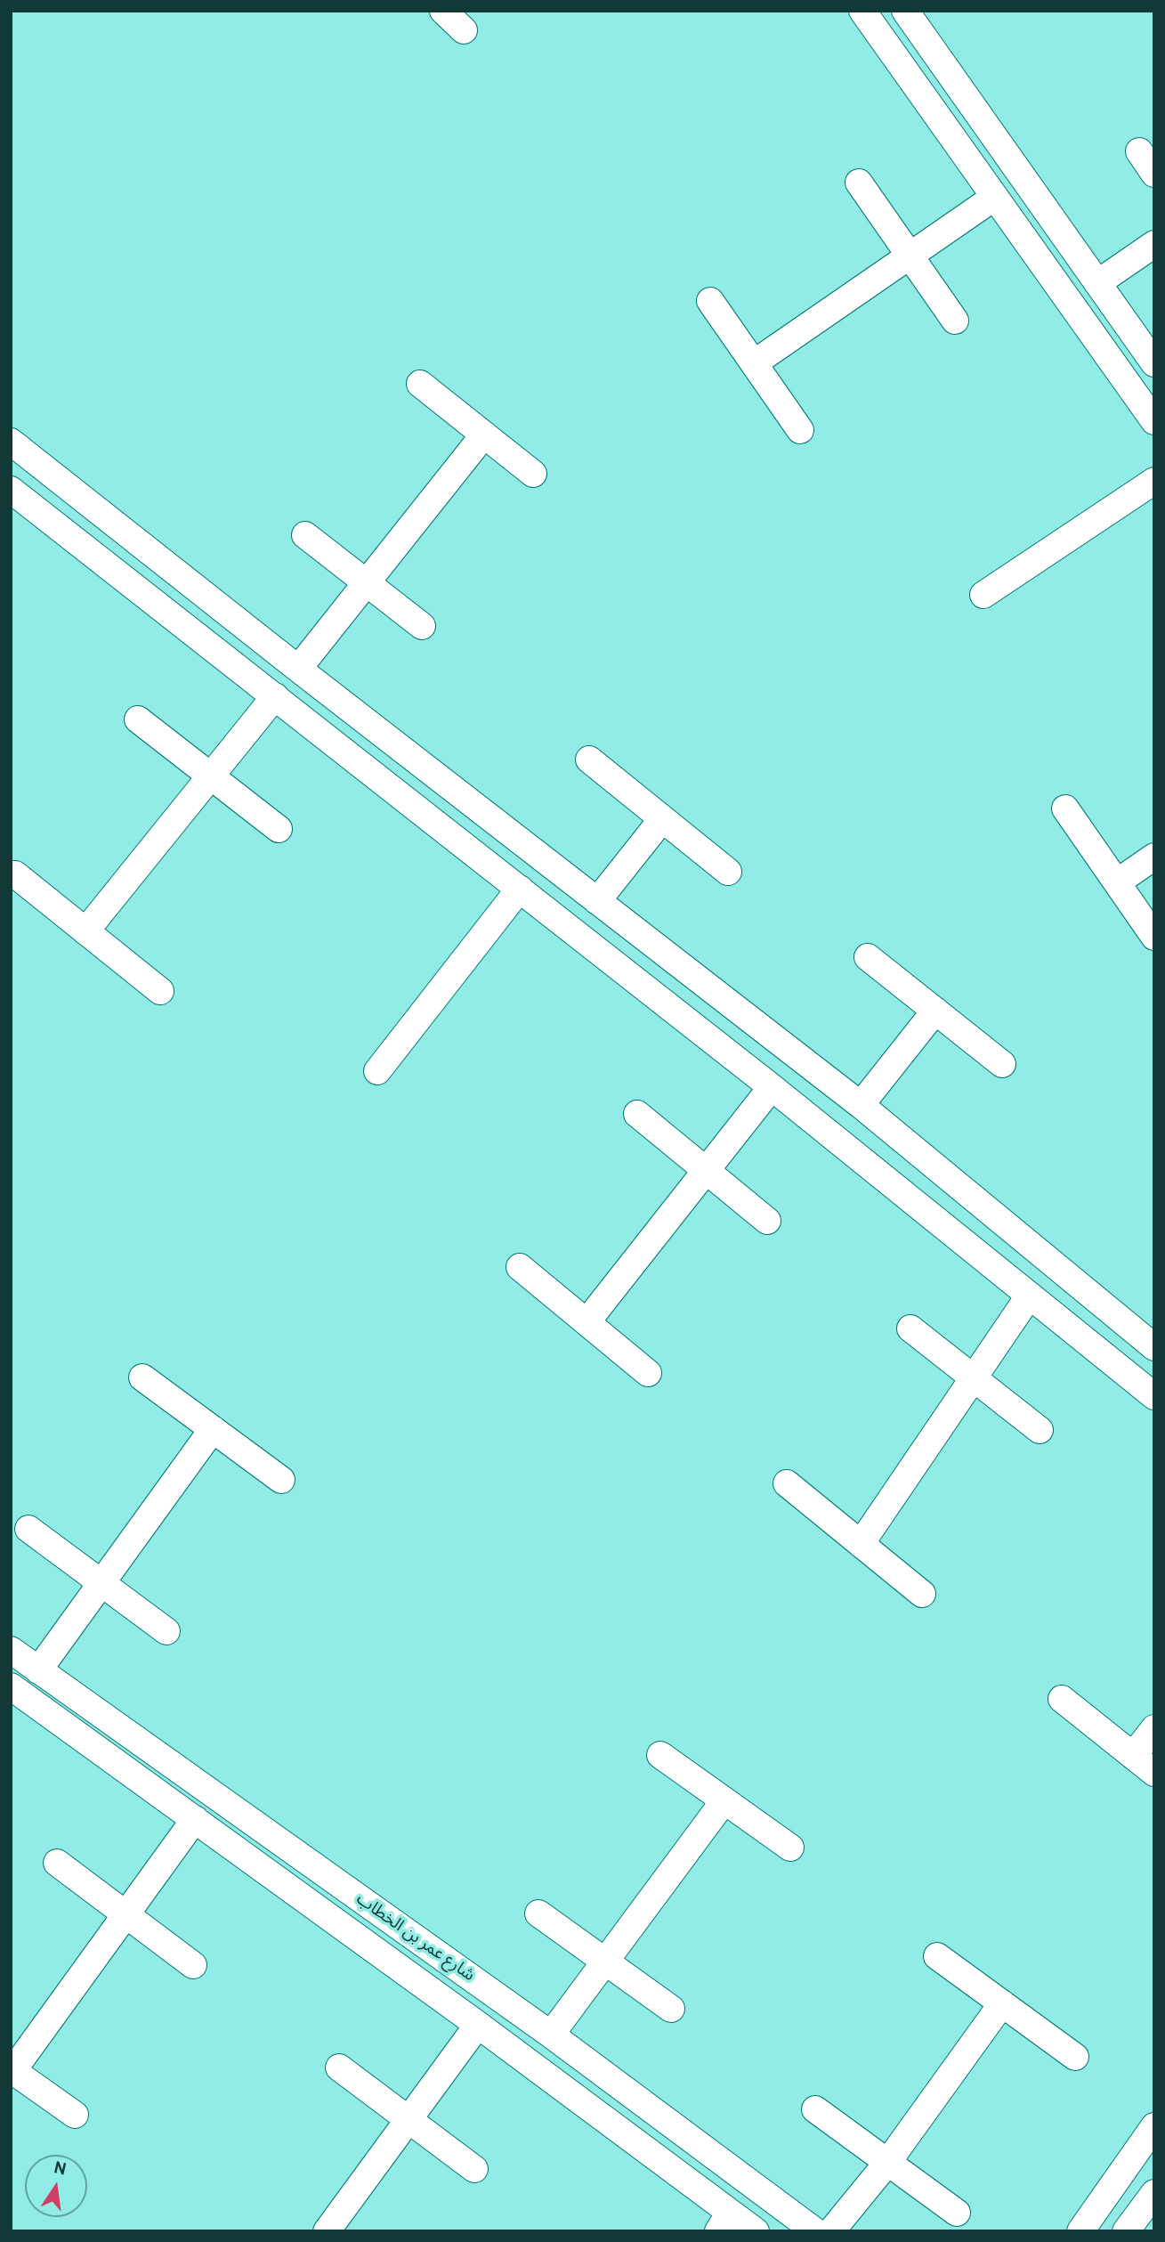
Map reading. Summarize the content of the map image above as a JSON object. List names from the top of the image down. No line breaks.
{"streets":{"street":["شارع عمر بن الخطاب"]},"north":"top"}
